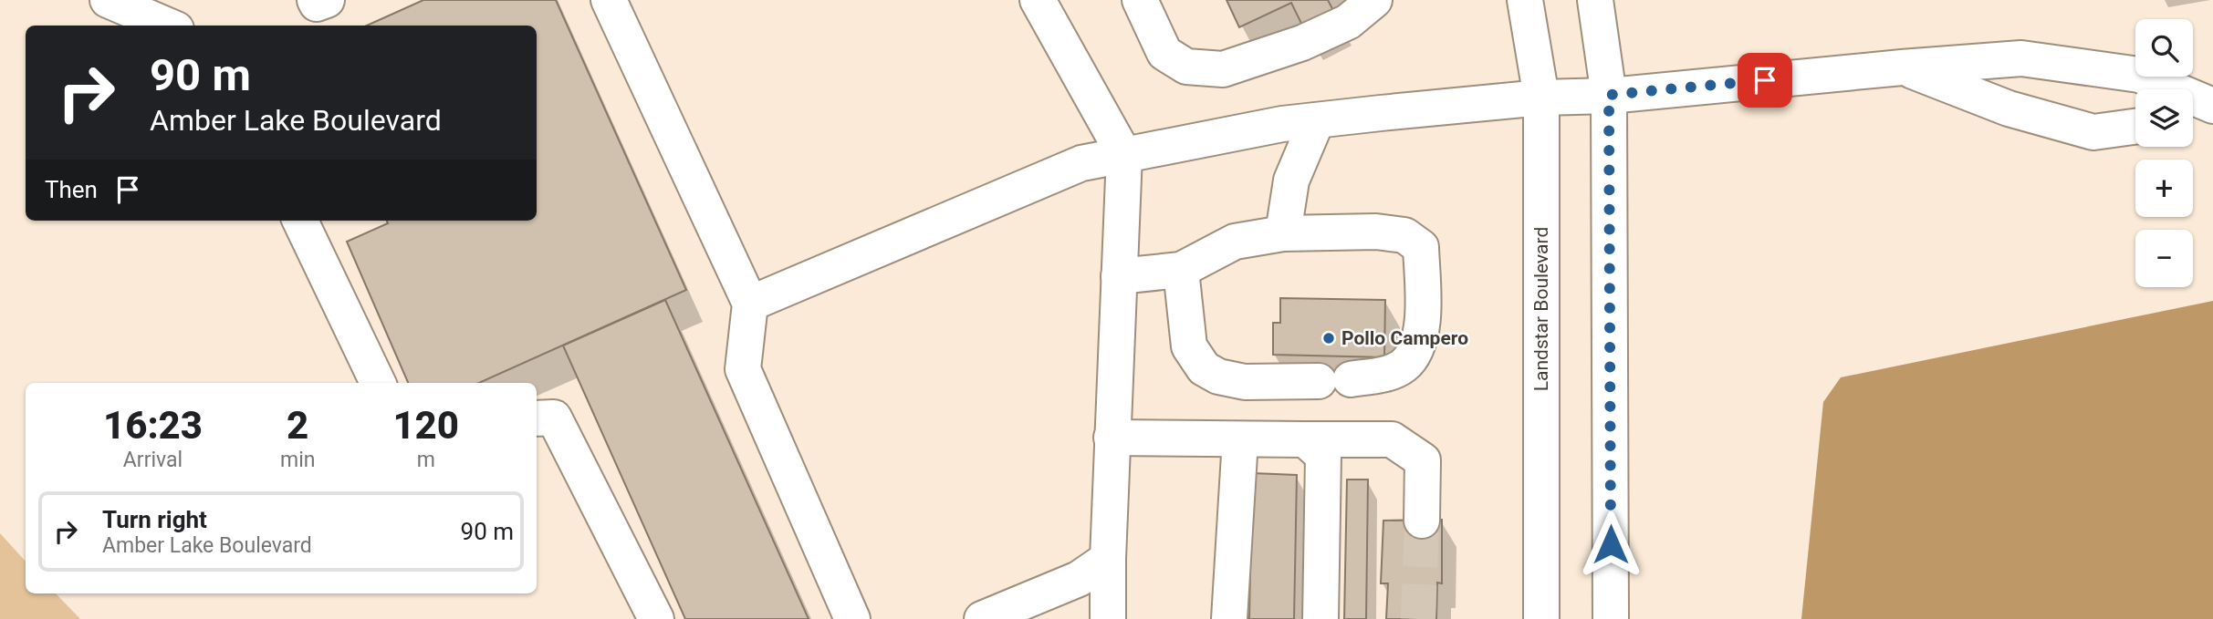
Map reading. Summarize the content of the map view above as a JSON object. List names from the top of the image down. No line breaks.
{"streets":{"main road":["Landstar Boulevard"]},"places":["Pollo Campero"],"page":{"map_buttons":["+","−"],"turn":["90 m","Amber Lake Boulevard"],"then":"Then","eta":["16:23","Arrival","2","min","120","m"],"list":[{"name":"Turn right","note":"Amber Lake Boulevard","value":"90 m"}]}}
